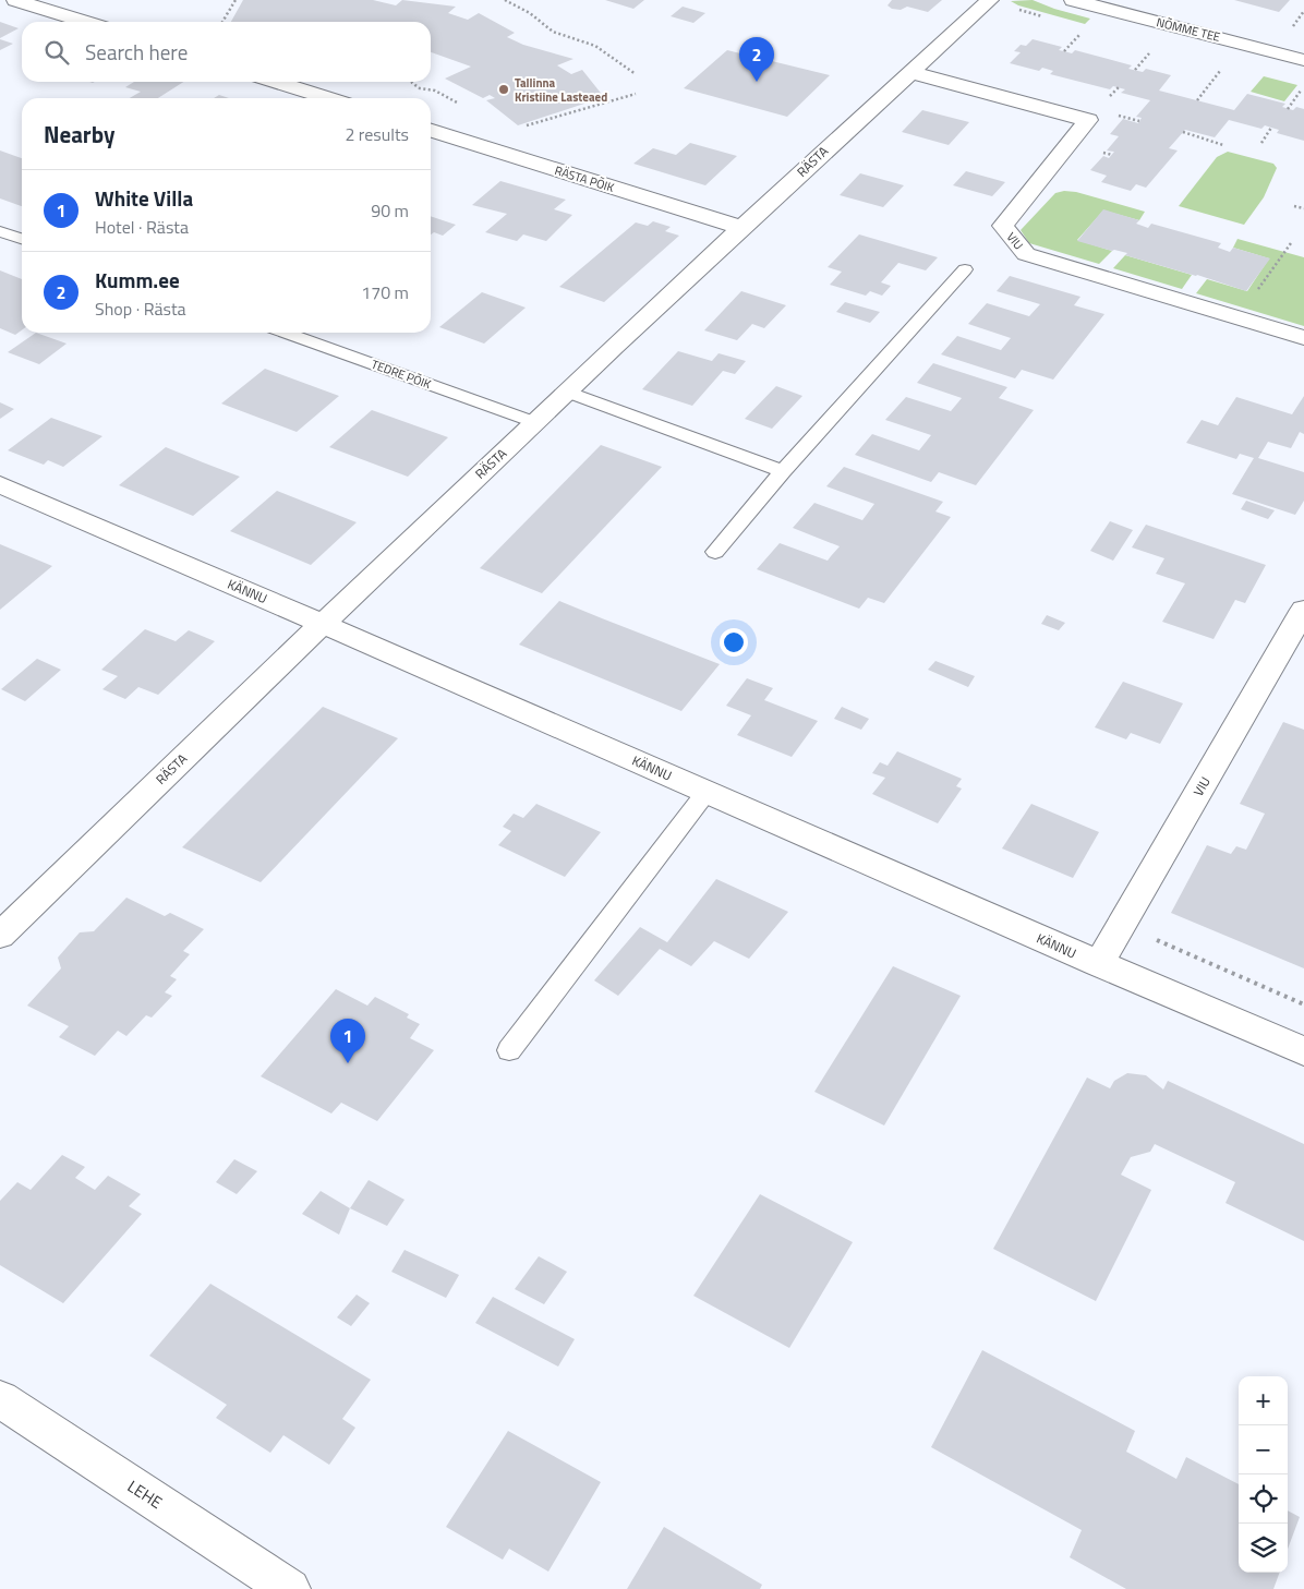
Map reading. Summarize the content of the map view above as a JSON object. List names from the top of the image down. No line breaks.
{"streets":{"street":["NÕMME TEE","RÄSTA","RÄSTA PÕIK","VIU","KÄNNU","LEHE"],"lane":["TEDRE PÕIK"]},"crossings":[["RÄSTA","RÄSTA PÕIK"],["RÄSTA","VIU"],["RÄSTA","TEDRE PÕIK"],["RÄSTA","KÄNNU"],["VIU","KÄNNU"]],"places":["Tallinna Kristiine Lasteaed"],"page":{"search":"Search here","pins":["2","1"],"heading":["Nearby","2 results"],"list":[{"mark":"1","name":"White Villa","note":"Hotel · Rästa","value":"90 m"},{"mark":"2","name":"Kumm.ee","note":"Shop · Rästa","value":"170 m"}],"map_buttons":["+","−"]}}
